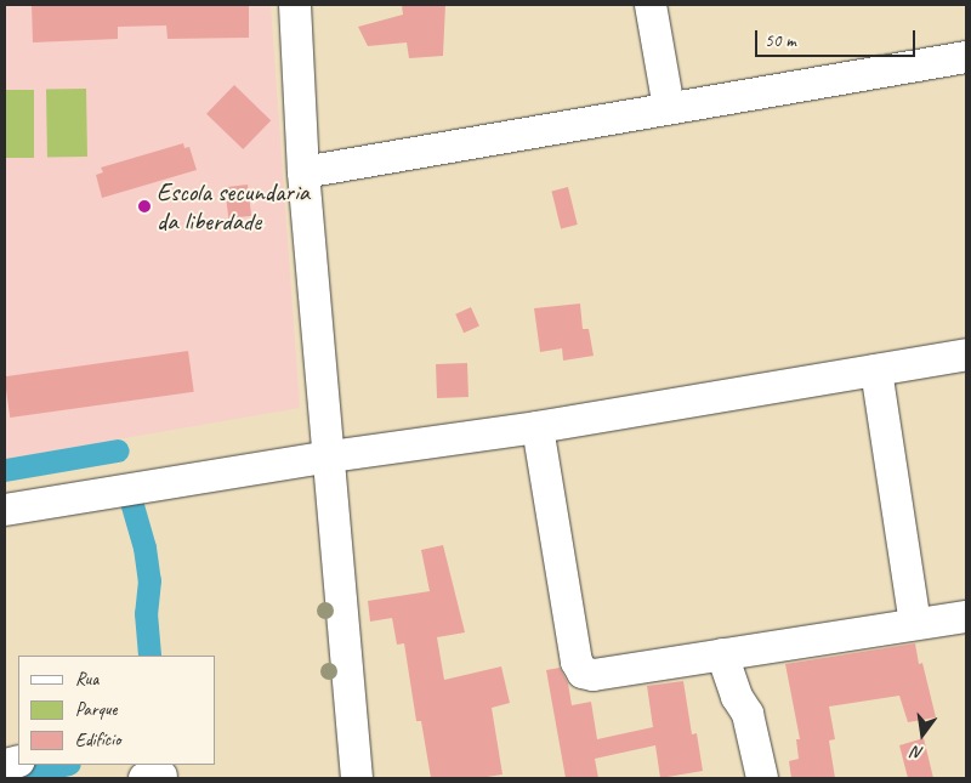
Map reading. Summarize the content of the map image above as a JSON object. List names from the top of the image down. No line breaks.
{"places":["Escola secundaria da liberdade"],"legend":["Rua","Parque","Edifício"],"scale_bar":"50 m","north":"bottom"}
